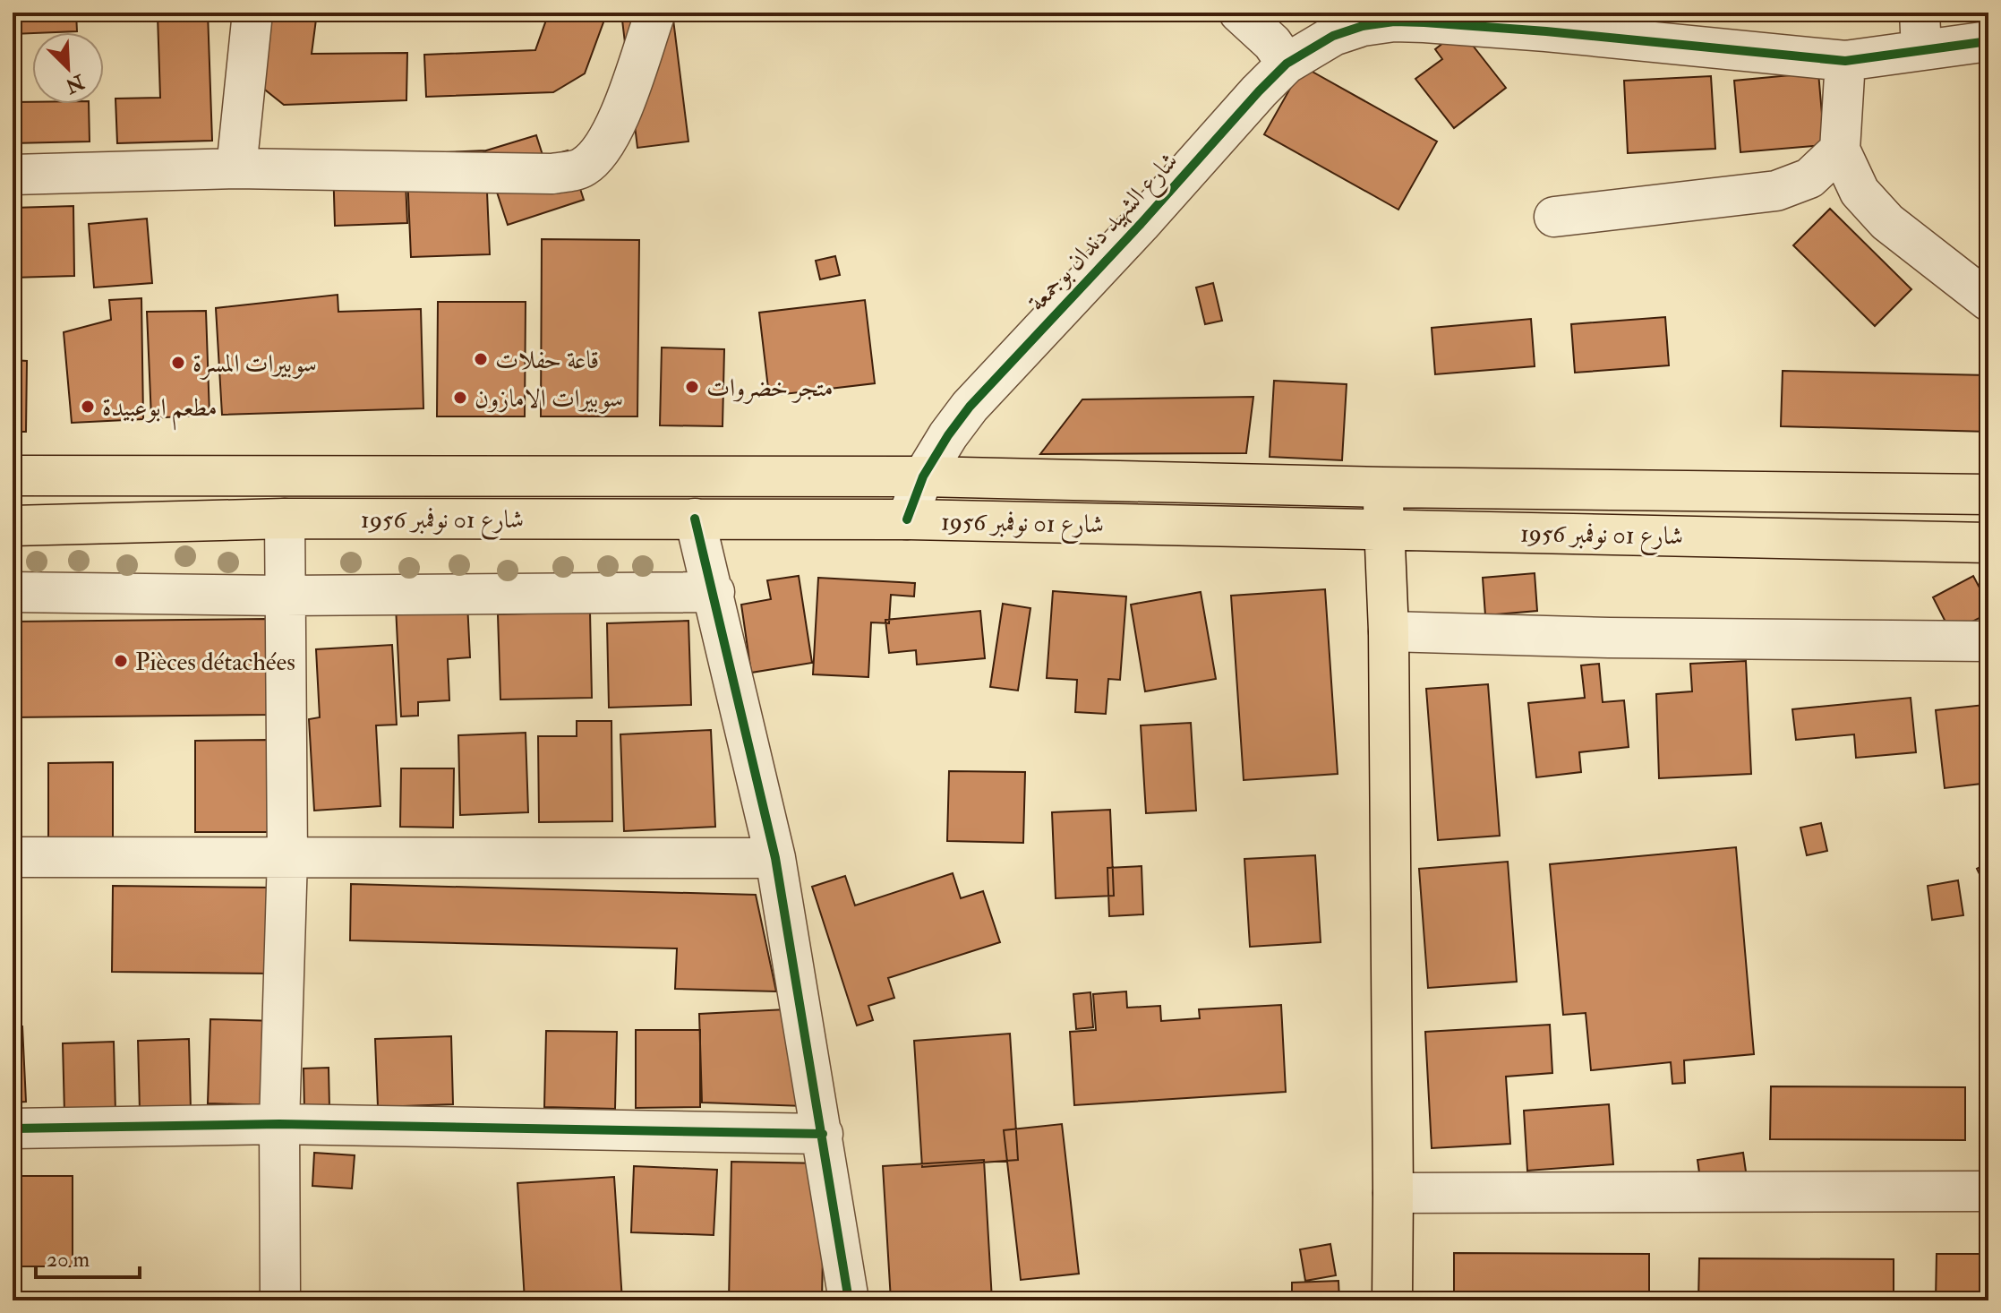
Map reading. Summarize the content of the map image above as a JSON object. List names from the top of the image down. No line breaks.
{"streets":{"main road":["شارع 01 نوفمبر 1956"],"street":["شارع الشهيد دندان بوجمعة"]},"crossings":[["شارع الشهيد دندان بوجمعة","شارع 01 نوفمبر 1956"]],"places":["قاعة حفلات","سوبيرات المسرة","متجر خضروات","سوبيرات الامازون","مطعم ابوعبيدة","Pièces détachées"],"scale_bar":"20 m","north":"bottom right"}
